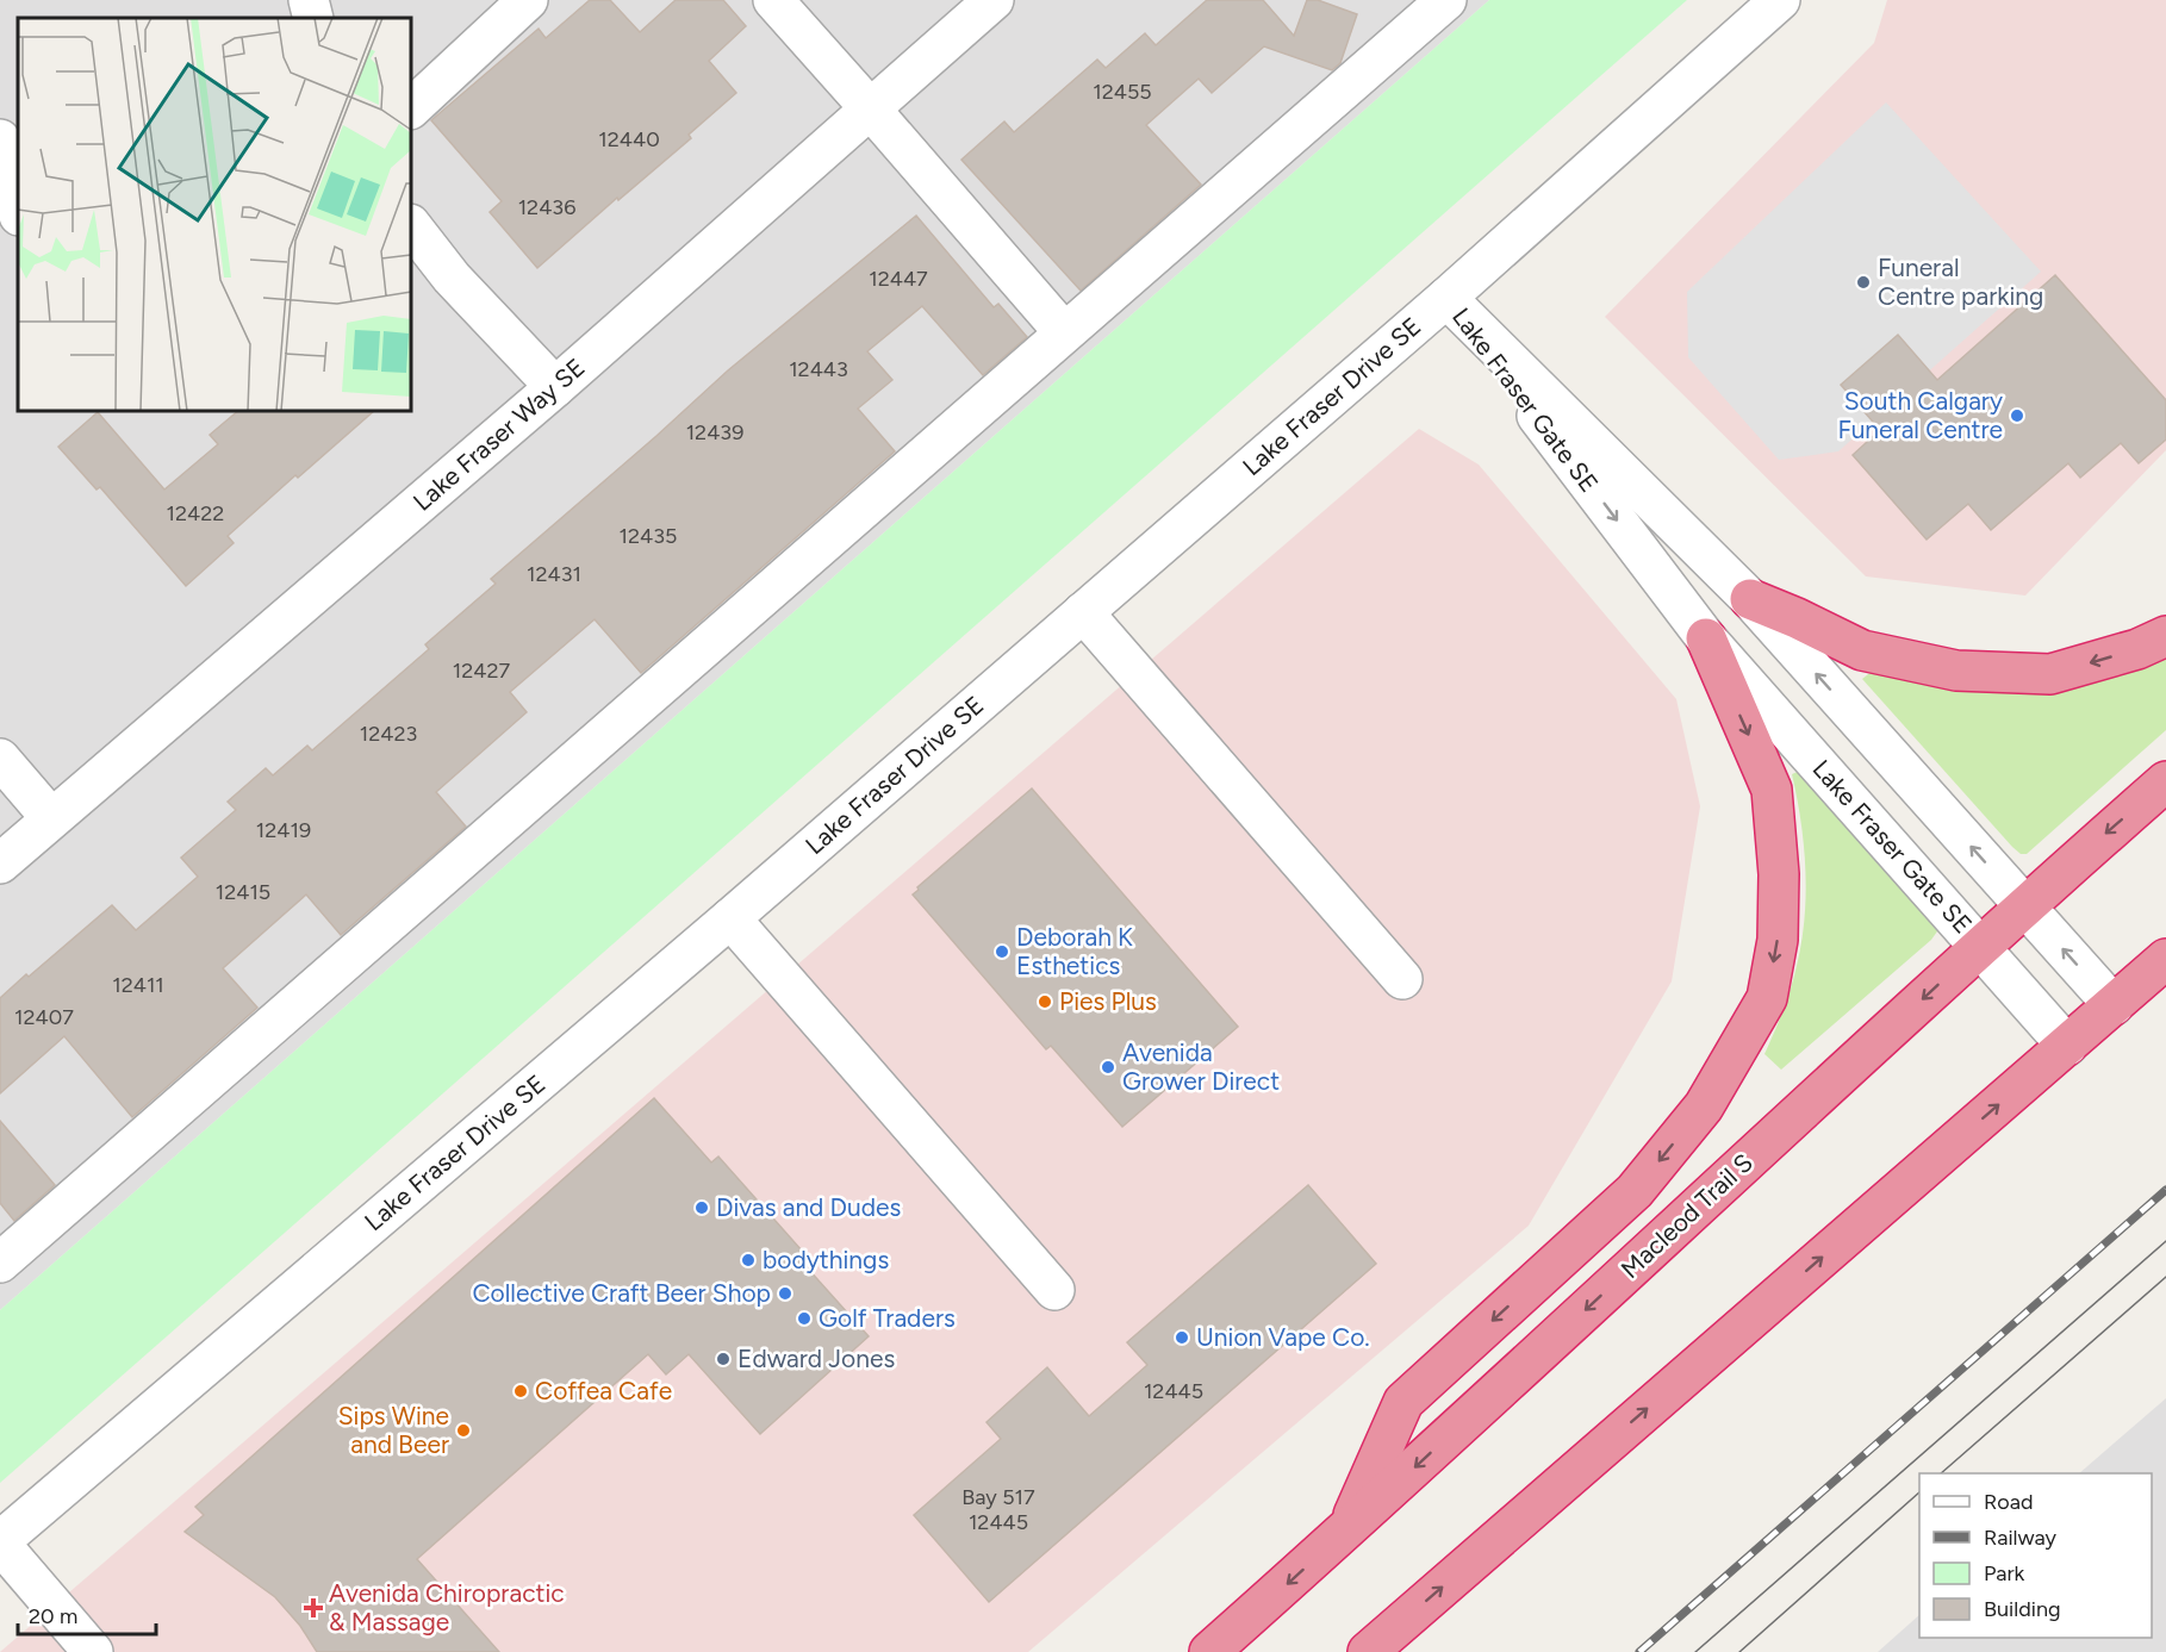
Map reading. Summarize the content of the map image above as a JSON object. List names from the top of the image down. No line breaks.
{"streets":{"highway":["Macleod Trail S"],"street":["Lake Fraser Drive SE","Lake Fraser Gate SE","Lake Fraser Way SE"]},"crossings":[["Lake Fraser Drive SE","Lake Fraser Gate SE"],["Lake Fraser Gate SE","Macleod Trail S"]],"places":{"other":["Funeral Centre parking","South Calgary Funeral Centre","Deborah K Esthetics","Pies Plus","Avenida Grower Direct","Divas and Dudes","bodythings","Collective Craft Beer Shop","Golf Traders","Union Vape Co.","Edward Jones","Coffea Cafe","Sips Wine and Beer"],"health":["Avenida Chiropractic & Massage"]},"house_numbers":["12455","12440","12436","12447","12443","12439","12422","12435","12431","12427","12423","12419","12415","12411","12407","12445","Bay 517 12445"],"legend":["Road","Railway","Park","Building"],"scale_bar":"20 m"}
